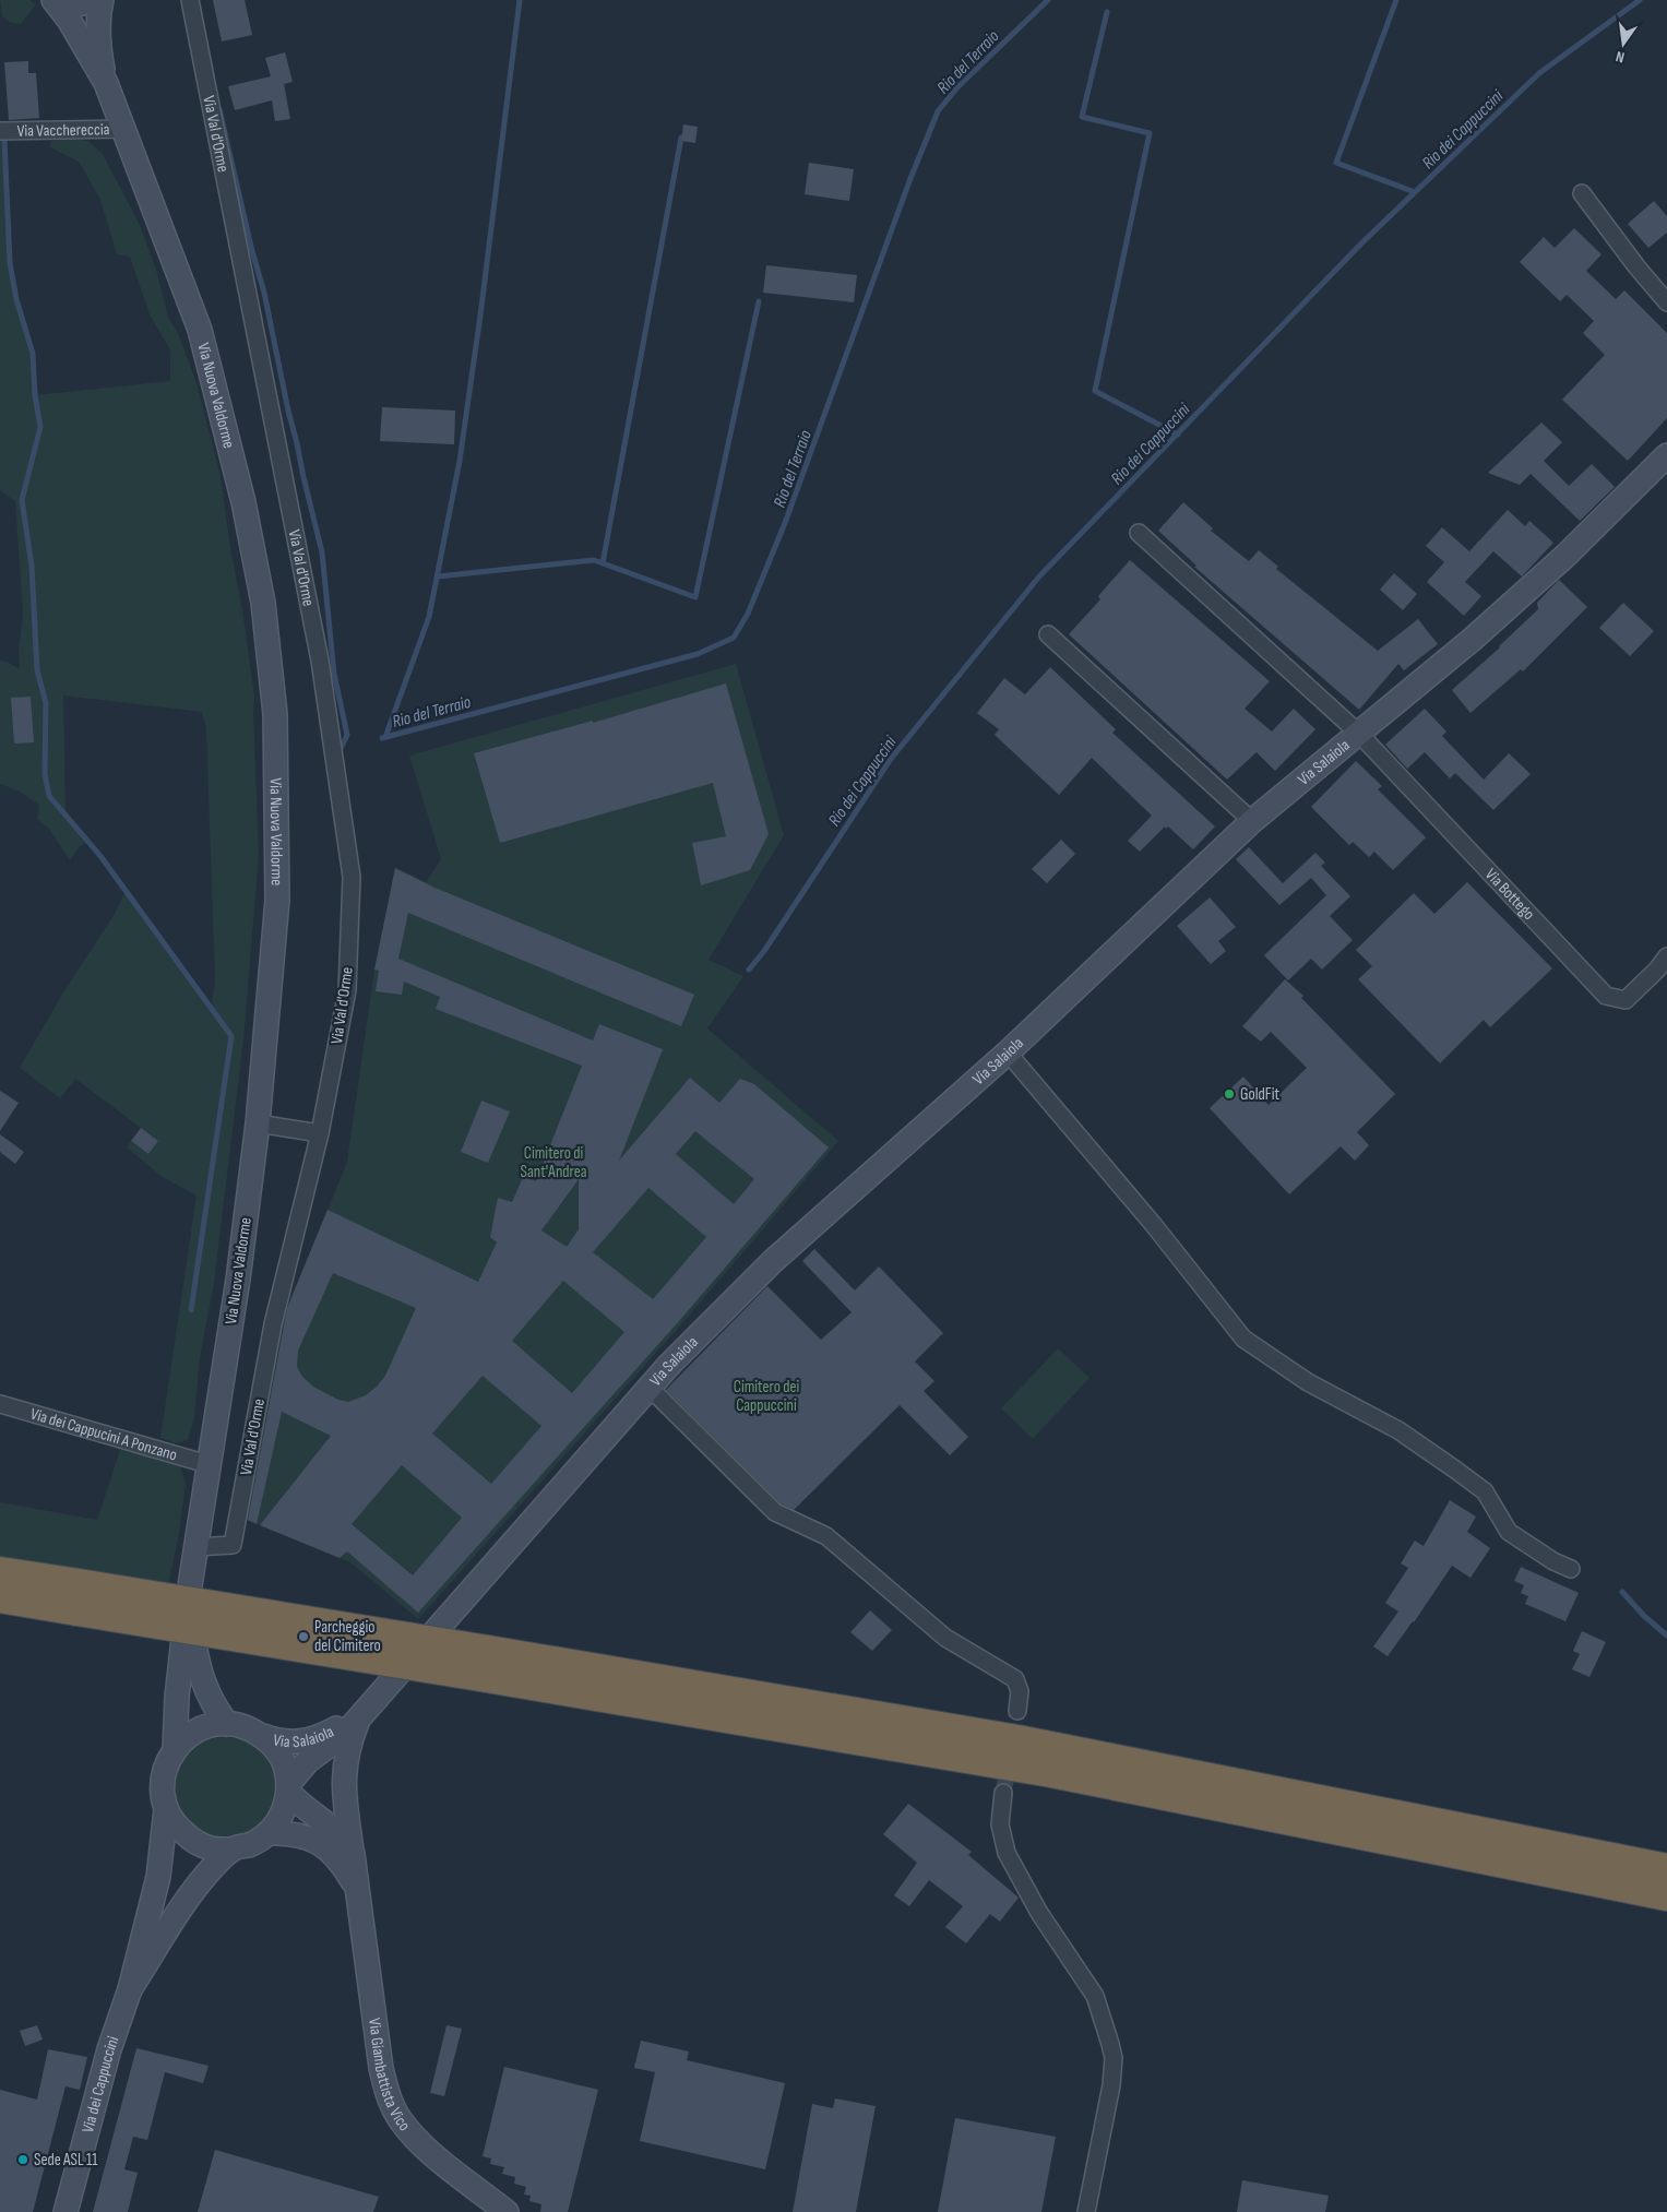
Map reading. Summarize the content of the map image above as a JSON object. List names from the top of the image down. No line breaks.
{"streets":{"main road":["Via Nuova Valdorme","Via Salaiola","Via Giambattista Vico","Via dei Cappuccini"],"street":["Via Vacchereccia","Via Val d'Orme","Via Bottego","Via dei Cappucini A Ponzano"]},"crossings":[["Via Vacchereccia","Via Nuova Valdorme"],["Via Val d'Orme","Via Nuova Valdorme"],["Via Nuova Valdorme","Via Salaiola"],["Via Nuova Valdorme","Via dei Cappucini A Ponzano"],["Via Nuova Valdorme","Via Giambattista Vico"],["Via Nuova Valdorme","Via dei Cappuccini"],["Via Salaiola","Via Bottego"],["Via Salaiola","Via Giambattista Vico"],["Via Salaiola","Via dei Cappuccini"],["Via Giambattista Vico","Via dei Cappuccini"]],"water":["Rio del Terraio","Rio dei Cappuccini"],"parks":["Cimitero di Sant'Andrea","Cimitero dei Cappuccini"],"places":["GoldFit","Parcheggio del Cimitero","Sede ASL 11"],"north":"bottom"}
